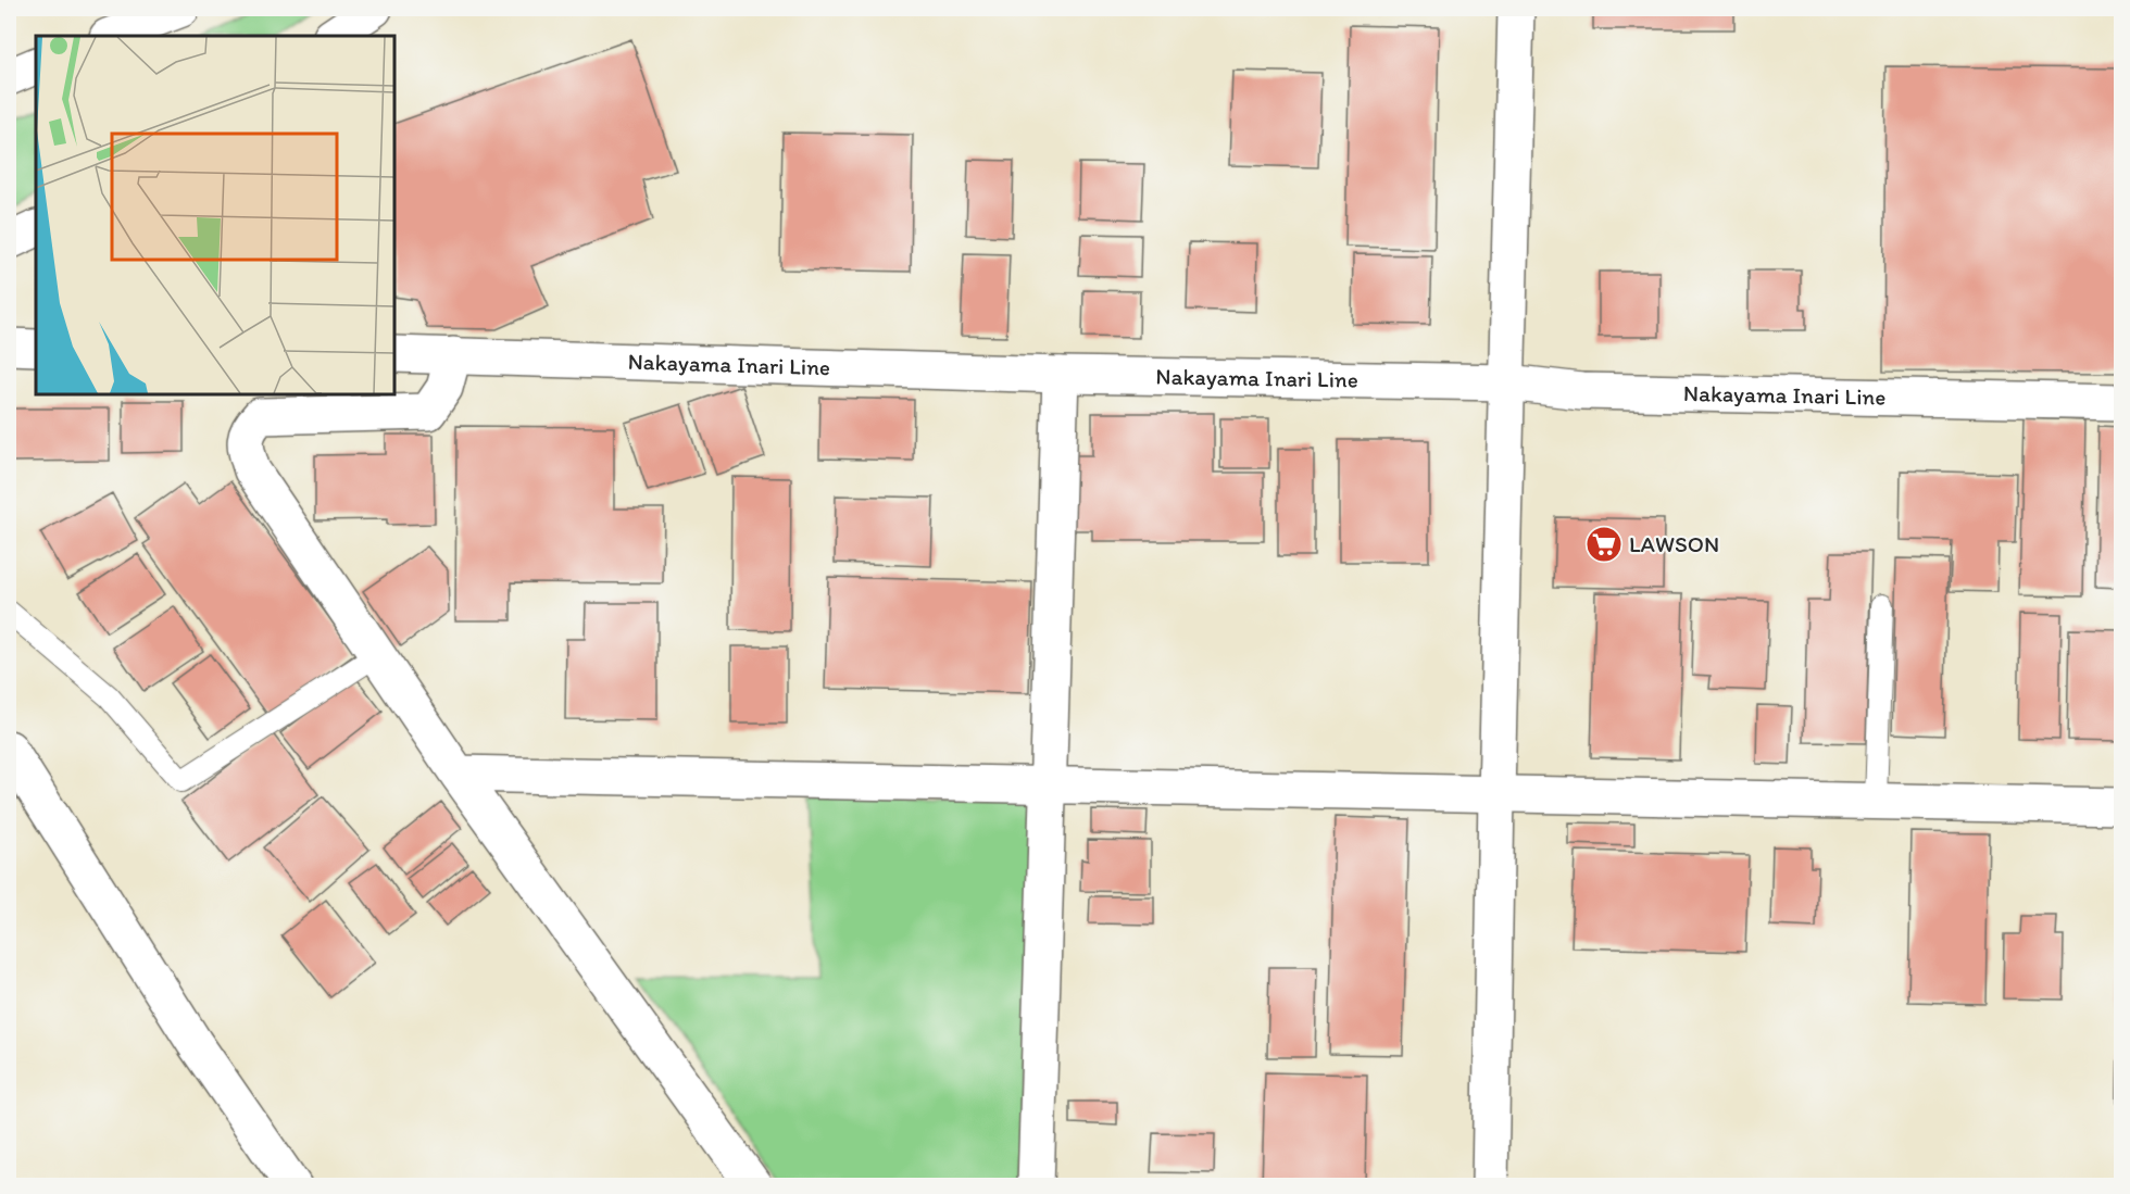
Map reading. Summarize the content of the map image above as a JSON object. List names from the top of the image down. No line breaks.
{"streets":{"main road":["Nakayama Inari Line"]},"places":{"supermarket":["LAWSON"]}}
